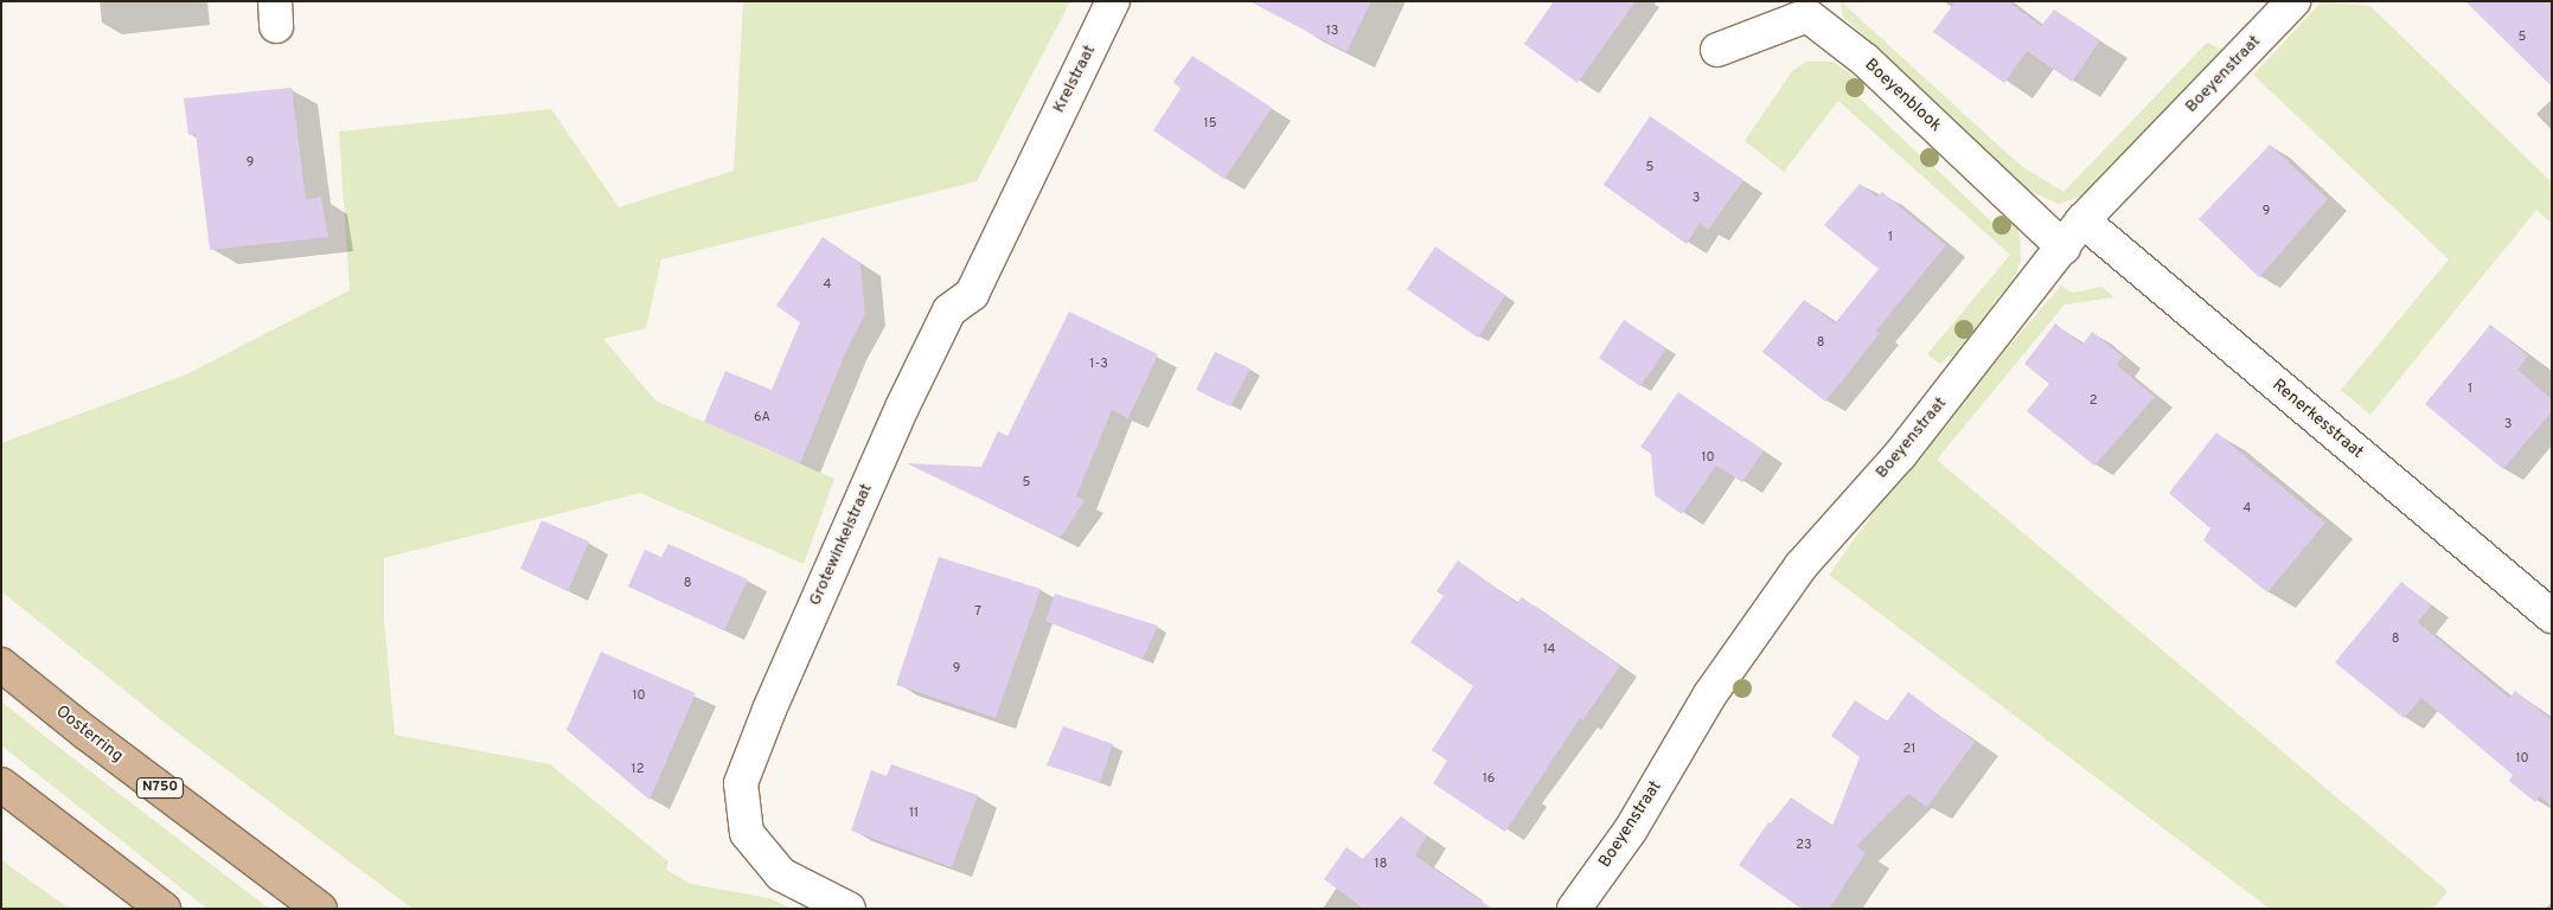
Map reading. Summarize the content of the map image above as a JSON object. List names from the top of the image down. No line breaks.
{"streets":{"main road":["Oosterring","N750"],"street":["Boeyenstraat","Krelstraat","Boeyenblook","Renerkesstraat","Grotewinkelstraat"]},"crossings":[["Boeyenstraat","Boeyenblook"],["Boeyenstraat","Renerkesstraat"],["Krelstraat","Grotewinkelstraat"]],"house_numbers":["13","5","15","9","5","3","9","1","4","8","1-3","1","2","6A","3","10","5","4","8","7","8","14","9","10","21","10","12","16","11","23","18"]}
